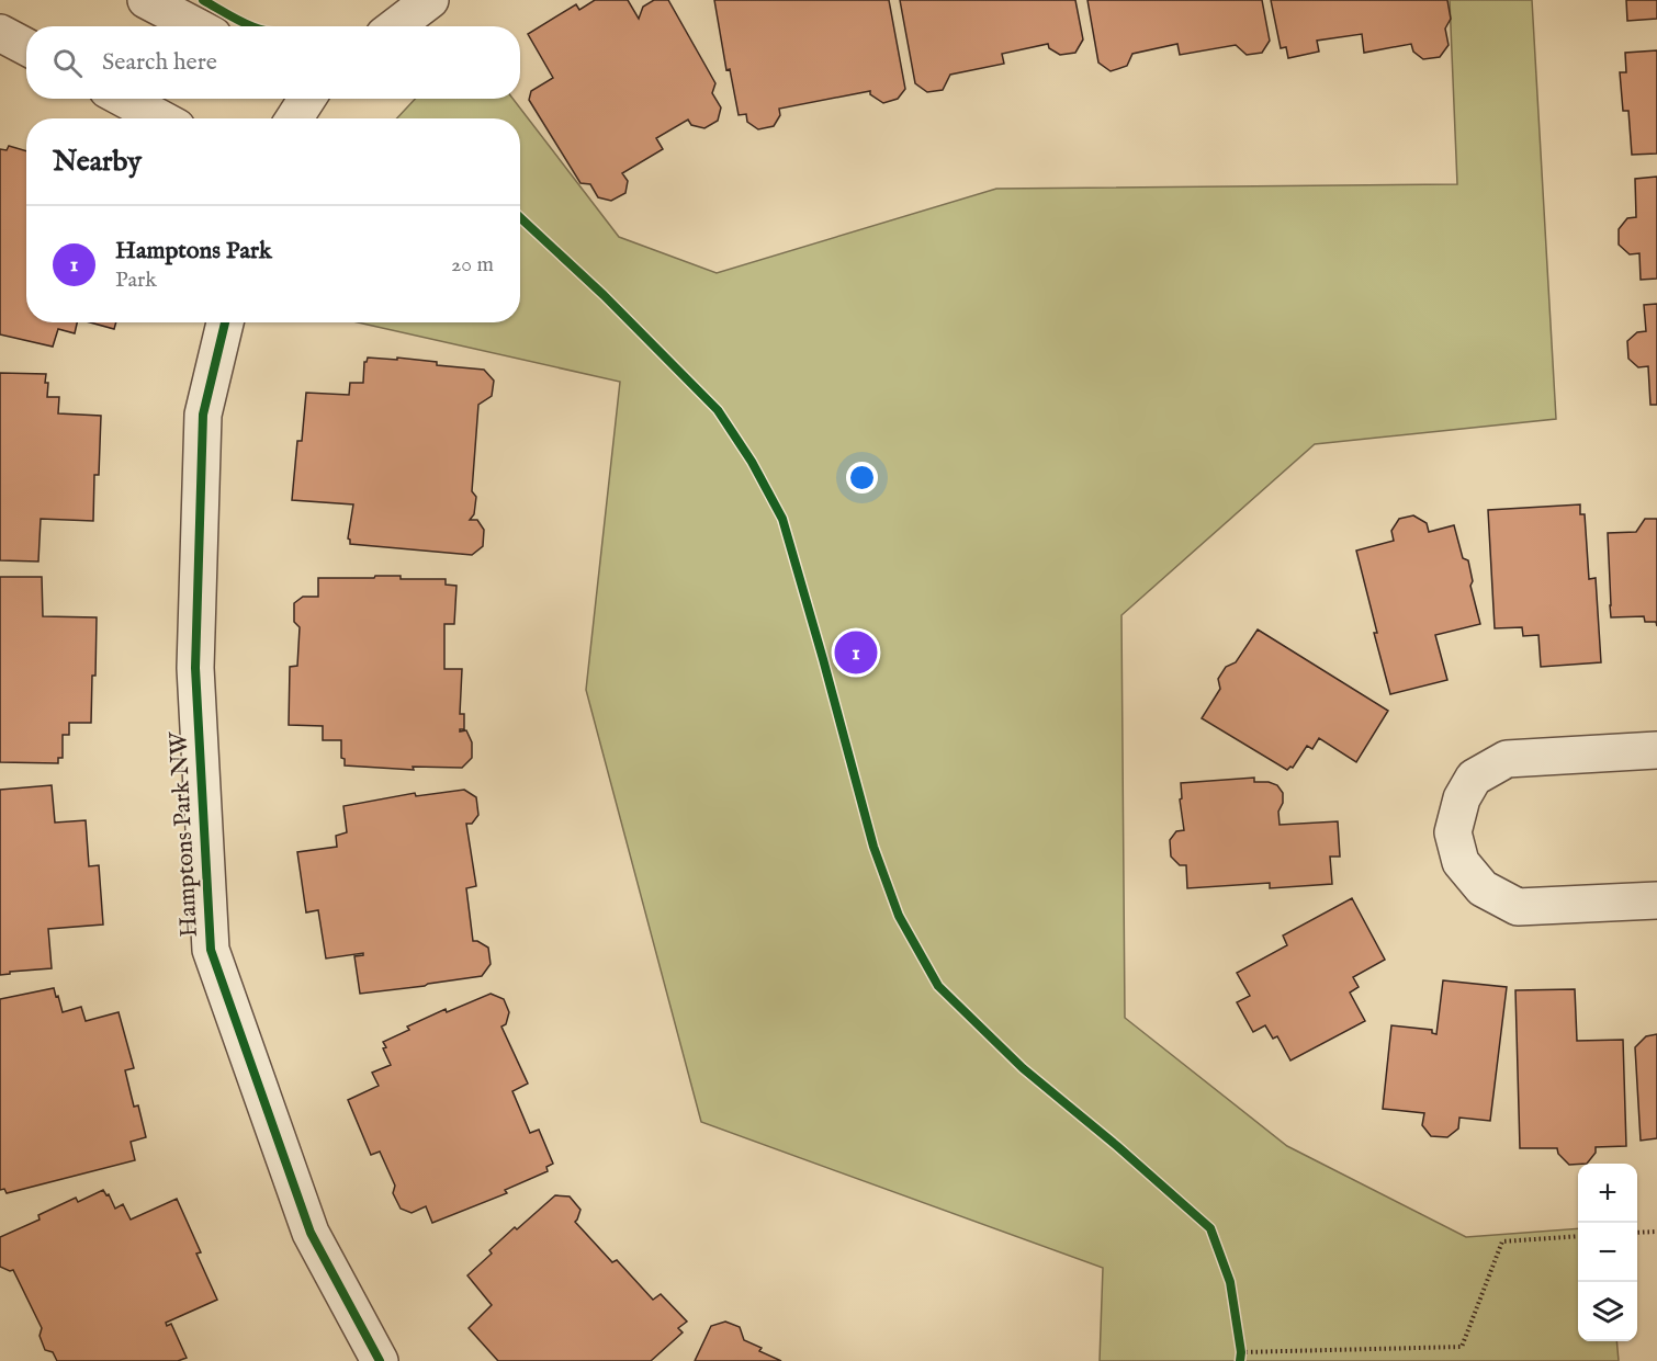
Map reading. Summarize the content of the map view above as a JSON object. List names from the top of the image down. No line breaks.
{"streets":{"street":["Hamptons Park NW"]},"page":{"search":"Search here","heading":"Nearby","list":[{"mark":"1","name":"Hamptons Park","note":"Park","value":"20 m"}],"pins":"1","map_buttons":["+","−"]}}
